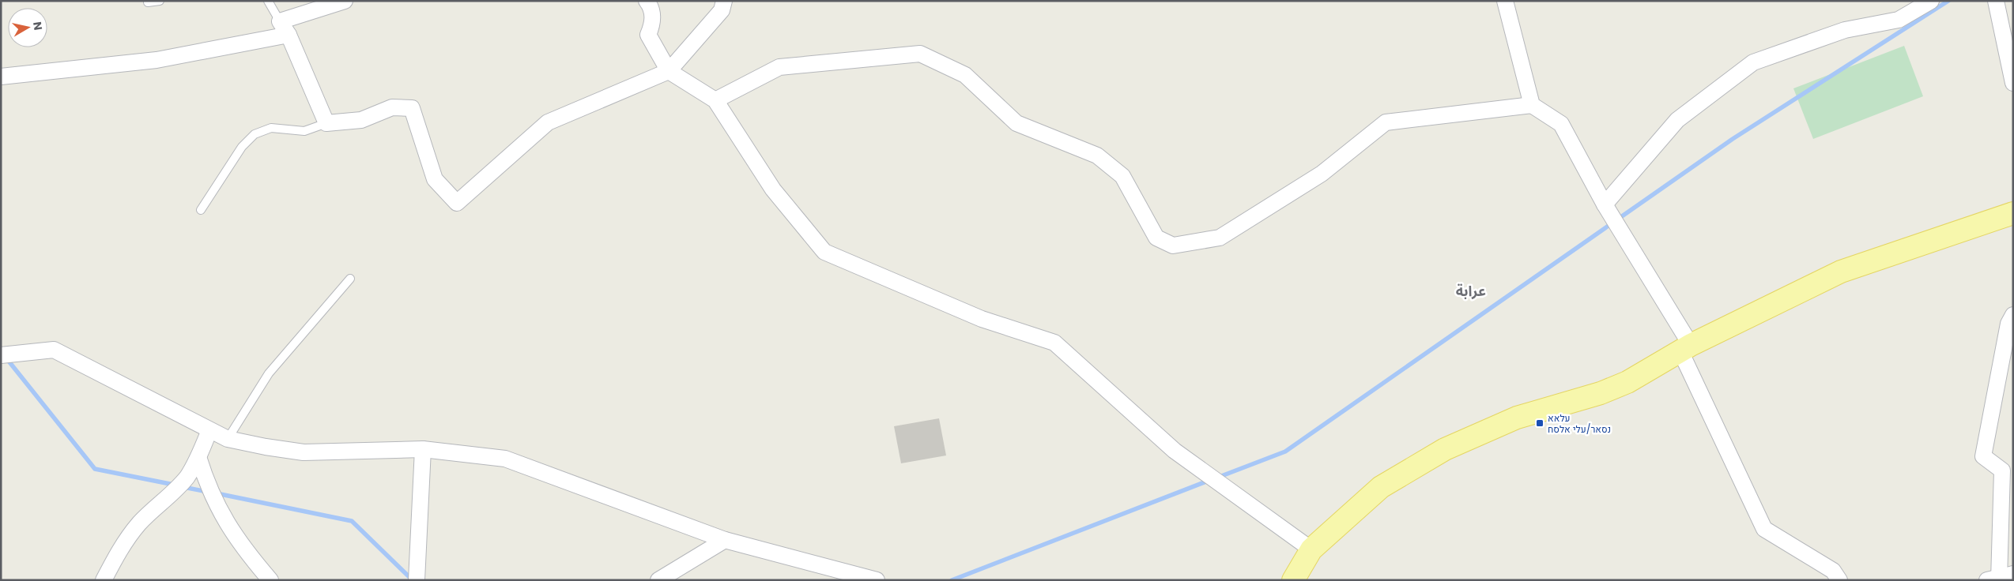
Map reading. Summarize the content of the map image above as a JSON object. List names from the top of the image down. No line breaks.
{"districts":["عرابة"],"places":{"transit":["עלאא נסאר/עלי אלסח"]},"north":"right"}
